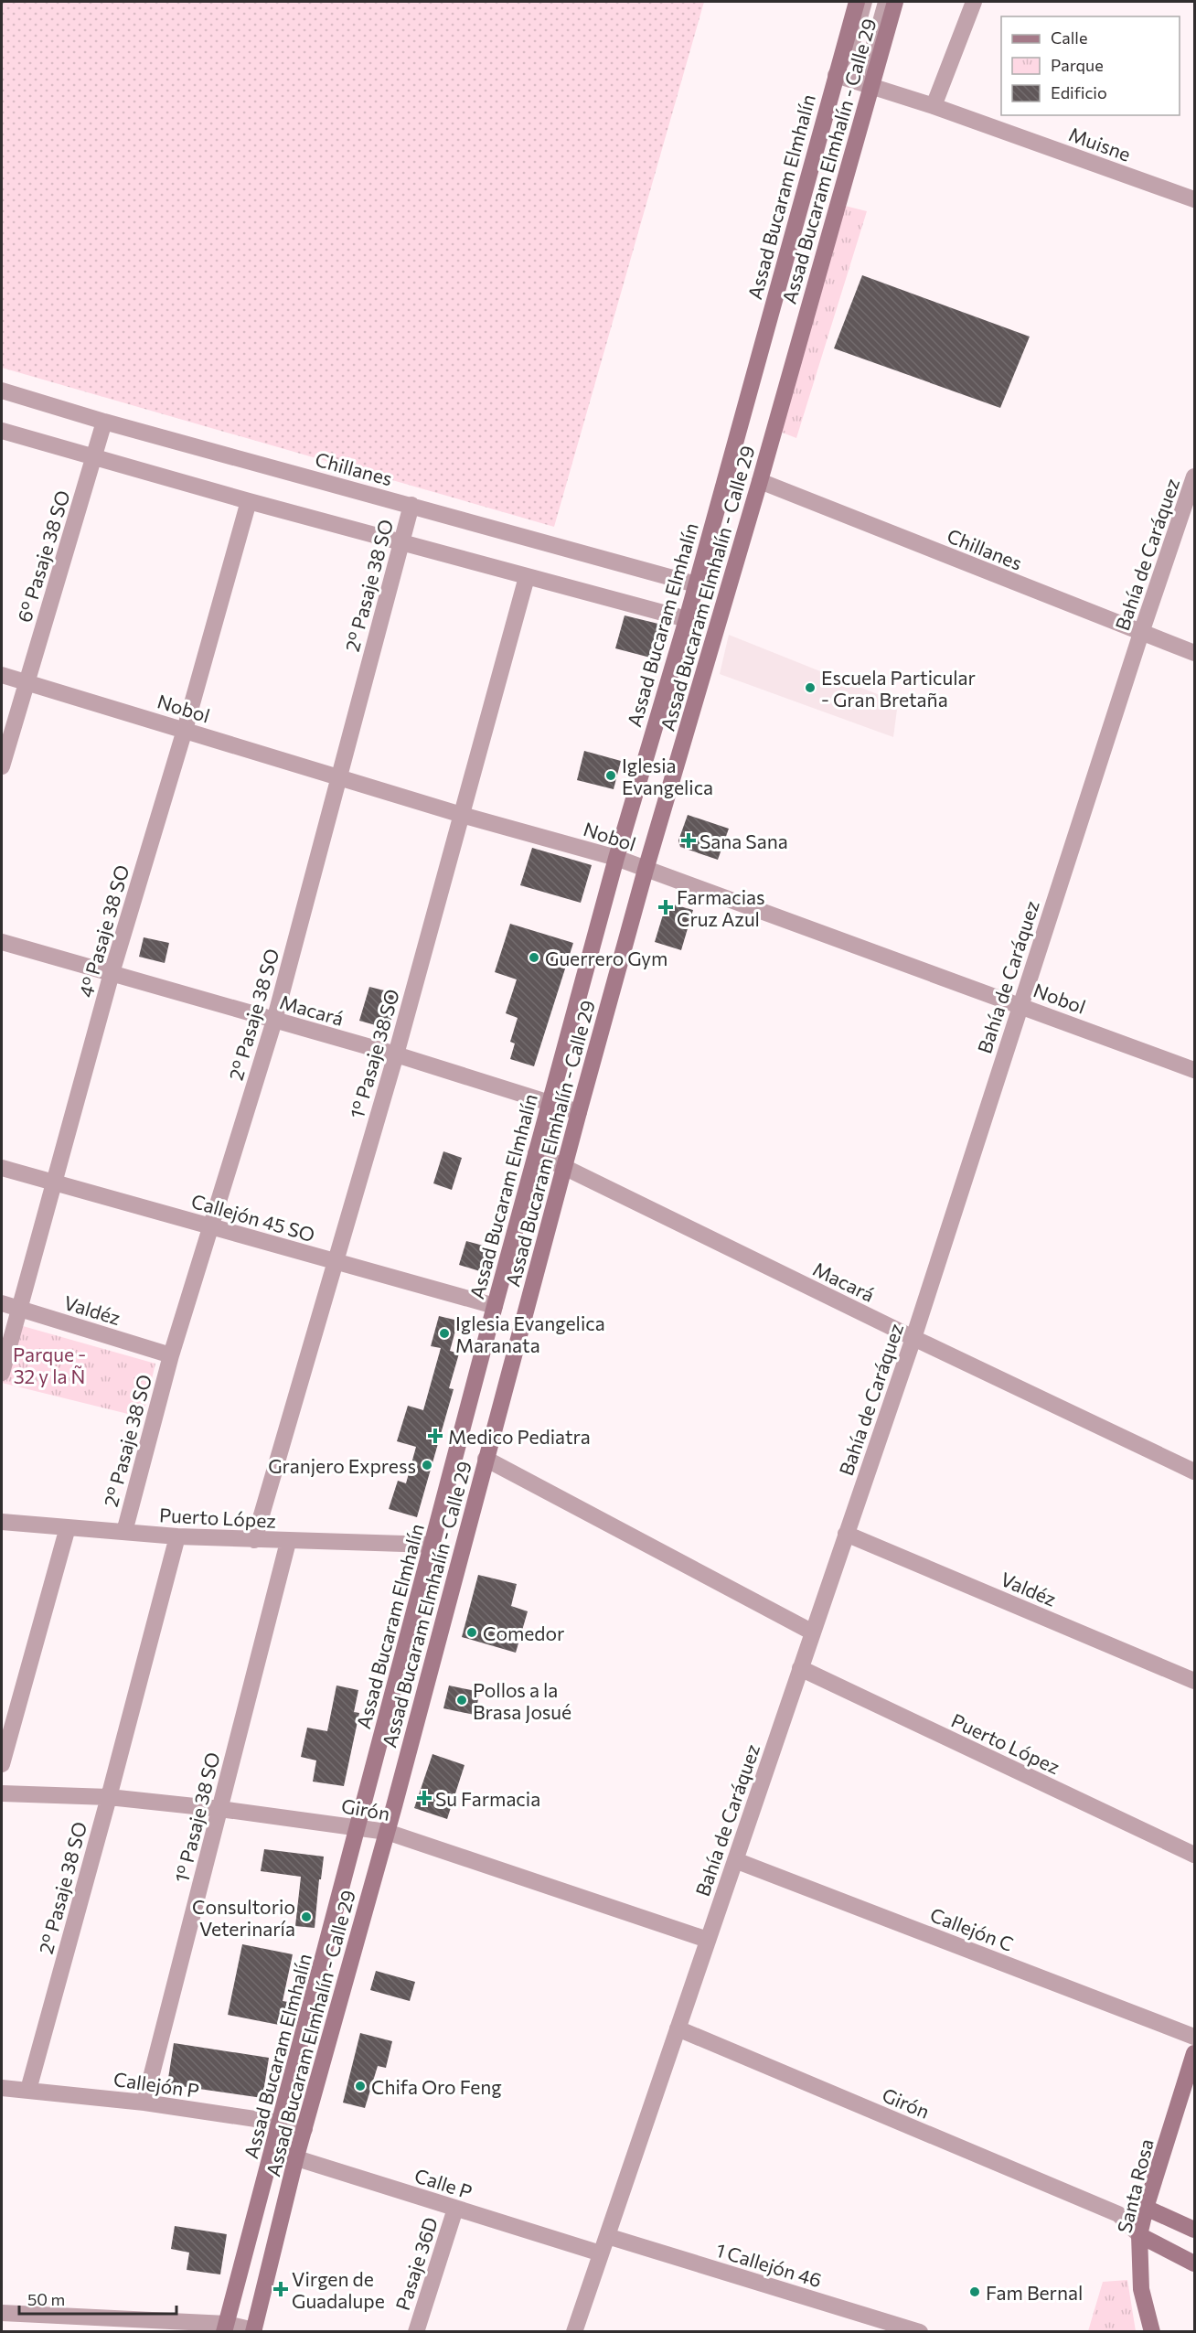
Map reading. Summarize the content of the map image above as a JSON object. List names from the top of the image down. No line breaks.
{"streets":{"main road":["Assad Bucaram Elmhalín - Calle 29","Assad Bucaram Elmhalín","Girón","Santa Rosa"],"street":["Muisne","Chillanes","Bahía de Caráquez","6º Pasaje 38 SO","2º Pasaje 38 SO","Nobol","4º Pasaje 38 SO","Macará","1º Pasaje 38 SO","Callejón 45 SO","Valdéz","Puerto López","Callejón C","Callejón P","Calle P","Pasaje 36D","1 Callejón 46"]},"crossings":[["Muisne","Assad Bucaram Elmhalín - Calle 29"],["Muisne","Assad Bucaram Elmhalín"],["Assad Bucaram Elmhalín - Calle 29","Chillanes"],["Assad Bucaram Elmhalín - Calle 29","Nobol"],["Assad Bucaram Elmhalín - Calle 29","Macará"],["Assad Bucaram Elmhalín - Calle 29","Girón"],["Assad Bucaram Elmhalín - Calle 29","Callejón P"],["Assad Bucaram Elmhalín - Calle 29","Calle P"],["Assad Bucaram Elmhalín","Chillanes"],["Assad Bucaram Elmhalín","Nobol"],["Assad Bucaram Elmhalín","Macará"],["Assad Bucaram Elmhalín","Callejón 45 SO"],["Assad Bucaram Elmhalín","Puerto López"],["Assad Bucaram Elmhalín","Girón"],["Assad Bucaram Elmhalín","Callejón P"],["Assad Bucaram Elmhalín","Calle P"],["Chillanes","Bahía de Caráquez"],["Chillanes","6º Pasaje 38 SO"],["Chillanes","2º Pasaje 38 SO"],["Bahía de Caráquez","Nobol"],["Bahía de Caráquez","Macará"],["Bahía de Caráquez","Valdéz"],["Bahía de Caráquez","Puerto López"],["Bahía de Caráquez","Girón"],["Bahía de Caráquez","Callejón C"],["Bahía de Caráquez","Calle P"],["Bahía de Caráquez","1 Callejón 46"],["6º Pasaje 38 SO","Nobol"],["2º Pasaje 38 SO","Nobol"],["2º Pasaje 38 SO","Macará"],["2º Pasaje 38 SO","Callejón 45 SO"],["2º Pasaje 38 SO","Valdéz"],["2º Pasaje 38 SO","Puerto López"],["2º Pasaje 38 SO","Girón"],["2º Pasaje 38 SO","Callejón P"],["Nobol","4º Pasaje 38 SO"],["Nobol","1º Pasaje 38 SO"],["4º Pasaje 38 SO","Macará"],["4º Pasaje 38 SO","Callejón 45 SO"],["4º Pasaje 38 SO","Valdéz"],["Macará","1º Pasaje 38 SO"],["1º Pasaje 38 SO","Callejón 45 SO"],["1º Pasaje 38 SO","Puerto López"],["1º Pasaje 38 SO","Girón"],["1º Pasaje 38 SO","Callejón P"],["Girón","Santa Rosa"],["Calle P","Pasaje 36D"]],"parks":["Parque - 32 y la Ñ"],"places":{"other":["Escuela Particular - Gran Bretaña","Iglesia Evangelica","Guerrero Gym","Iglesia Evangelica Maranata","Granjero Express","Comedor","Pollos a la Brasa Josué","Consultorio Veterinaría","Chifa Oro Feng","Fam Bernal"],"health":["Sana Sana","Farmacias Cruz Azul","Medico Pediatra","Su Farmacia","Virgen de Guadalupe"]},"legend":["Calle","Parque","Edificio"],"scale_bar":"50 m"}
